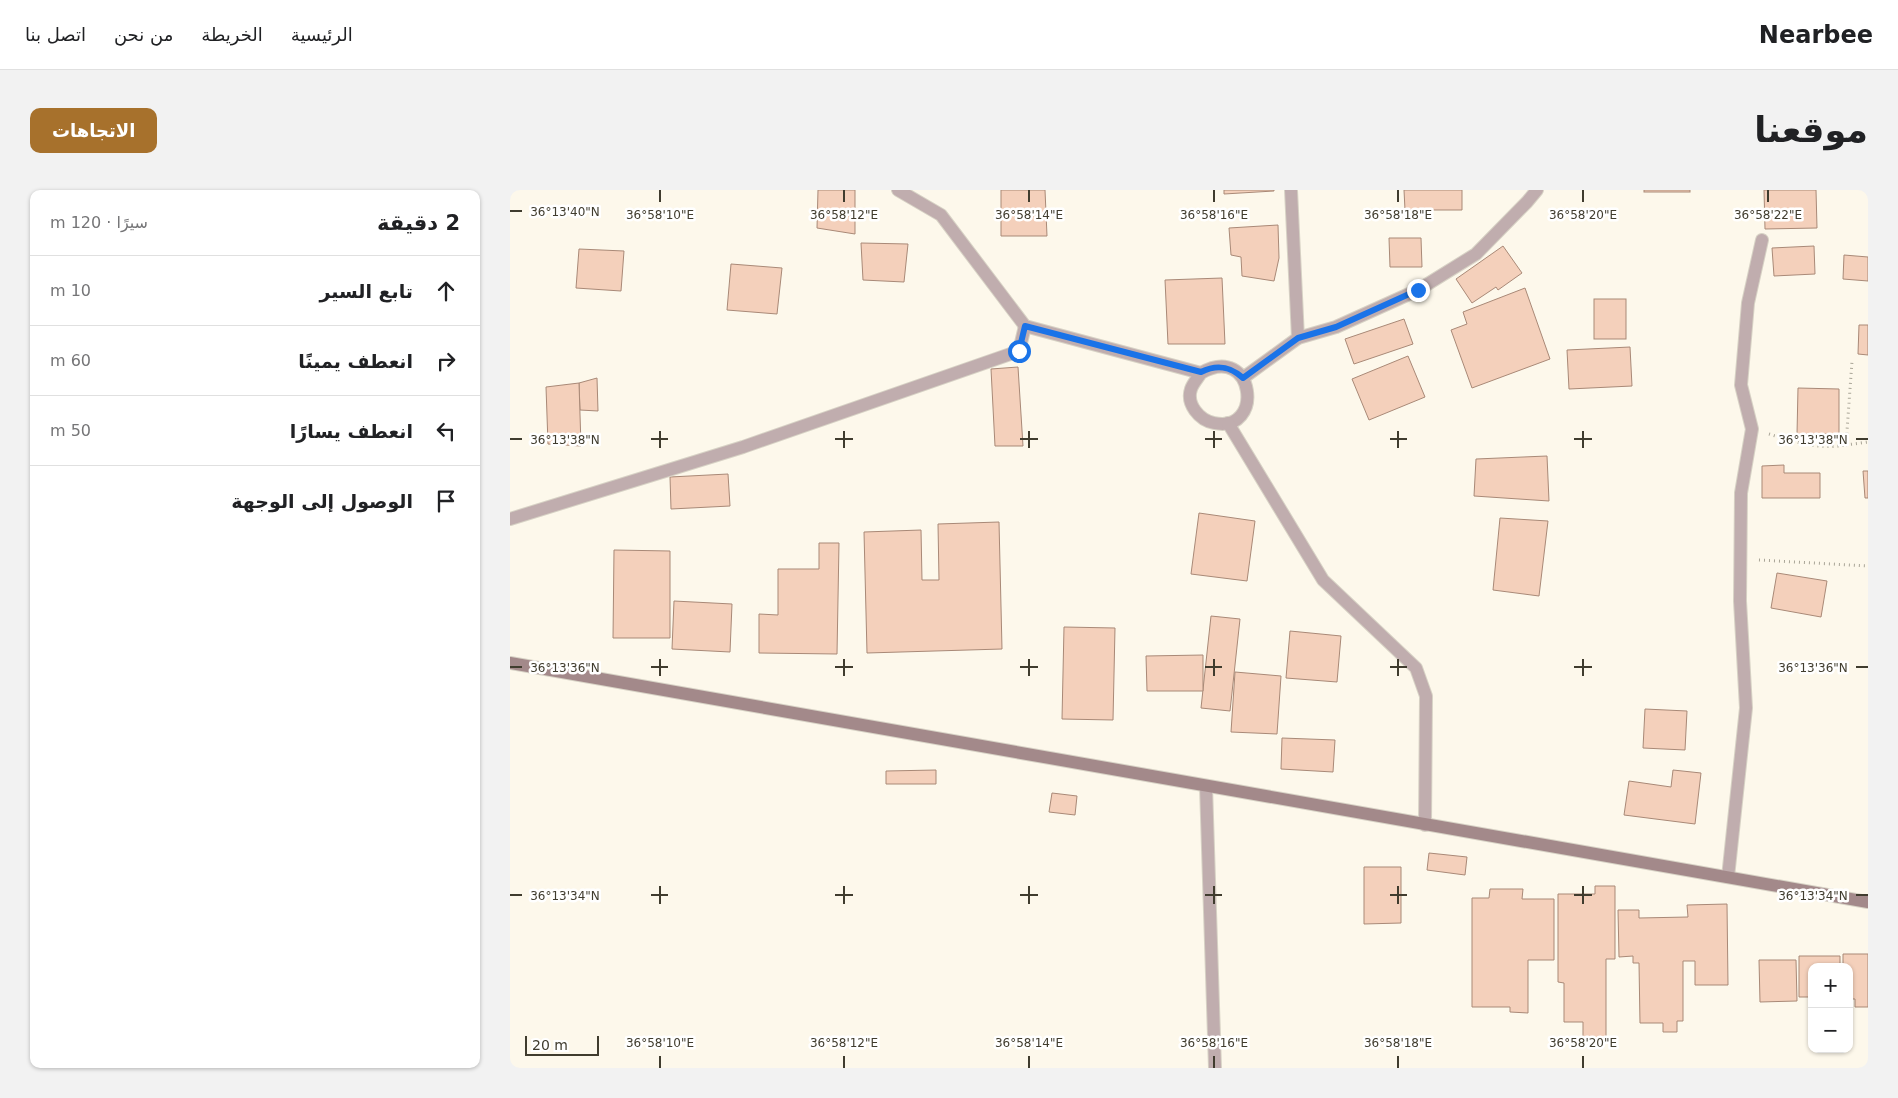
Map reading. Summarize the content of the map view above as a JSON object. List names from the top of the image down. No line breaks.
{"scale_bar":"20 m","page":{"header":"Nearbee","nav":["الرئيسية","الخريطة","من نحن","اتصل بنا"],"buttons":"الاتجاهات","title":"موقعنا","heading":["2 دقيقة","سيرًا · 120 m"],"list":[["تابع السير","10 m"],["انعطف يمينًا","60 m"],["انعطف يسارًا","50 m"],"الوصول إلى الوجهة"],"map_buttons":["+","−"],"scale":"20 m"},"coordinates":["36°13'40\"N","36°58'10\"E","36°58'12\"E","36°58'14\"E","36°58'16\"E","36°58'18\"E","36°58'20\"E","36°58'22\"E","36°13'38\"N","36°13'36\"N","36°13'34\"N"]}
